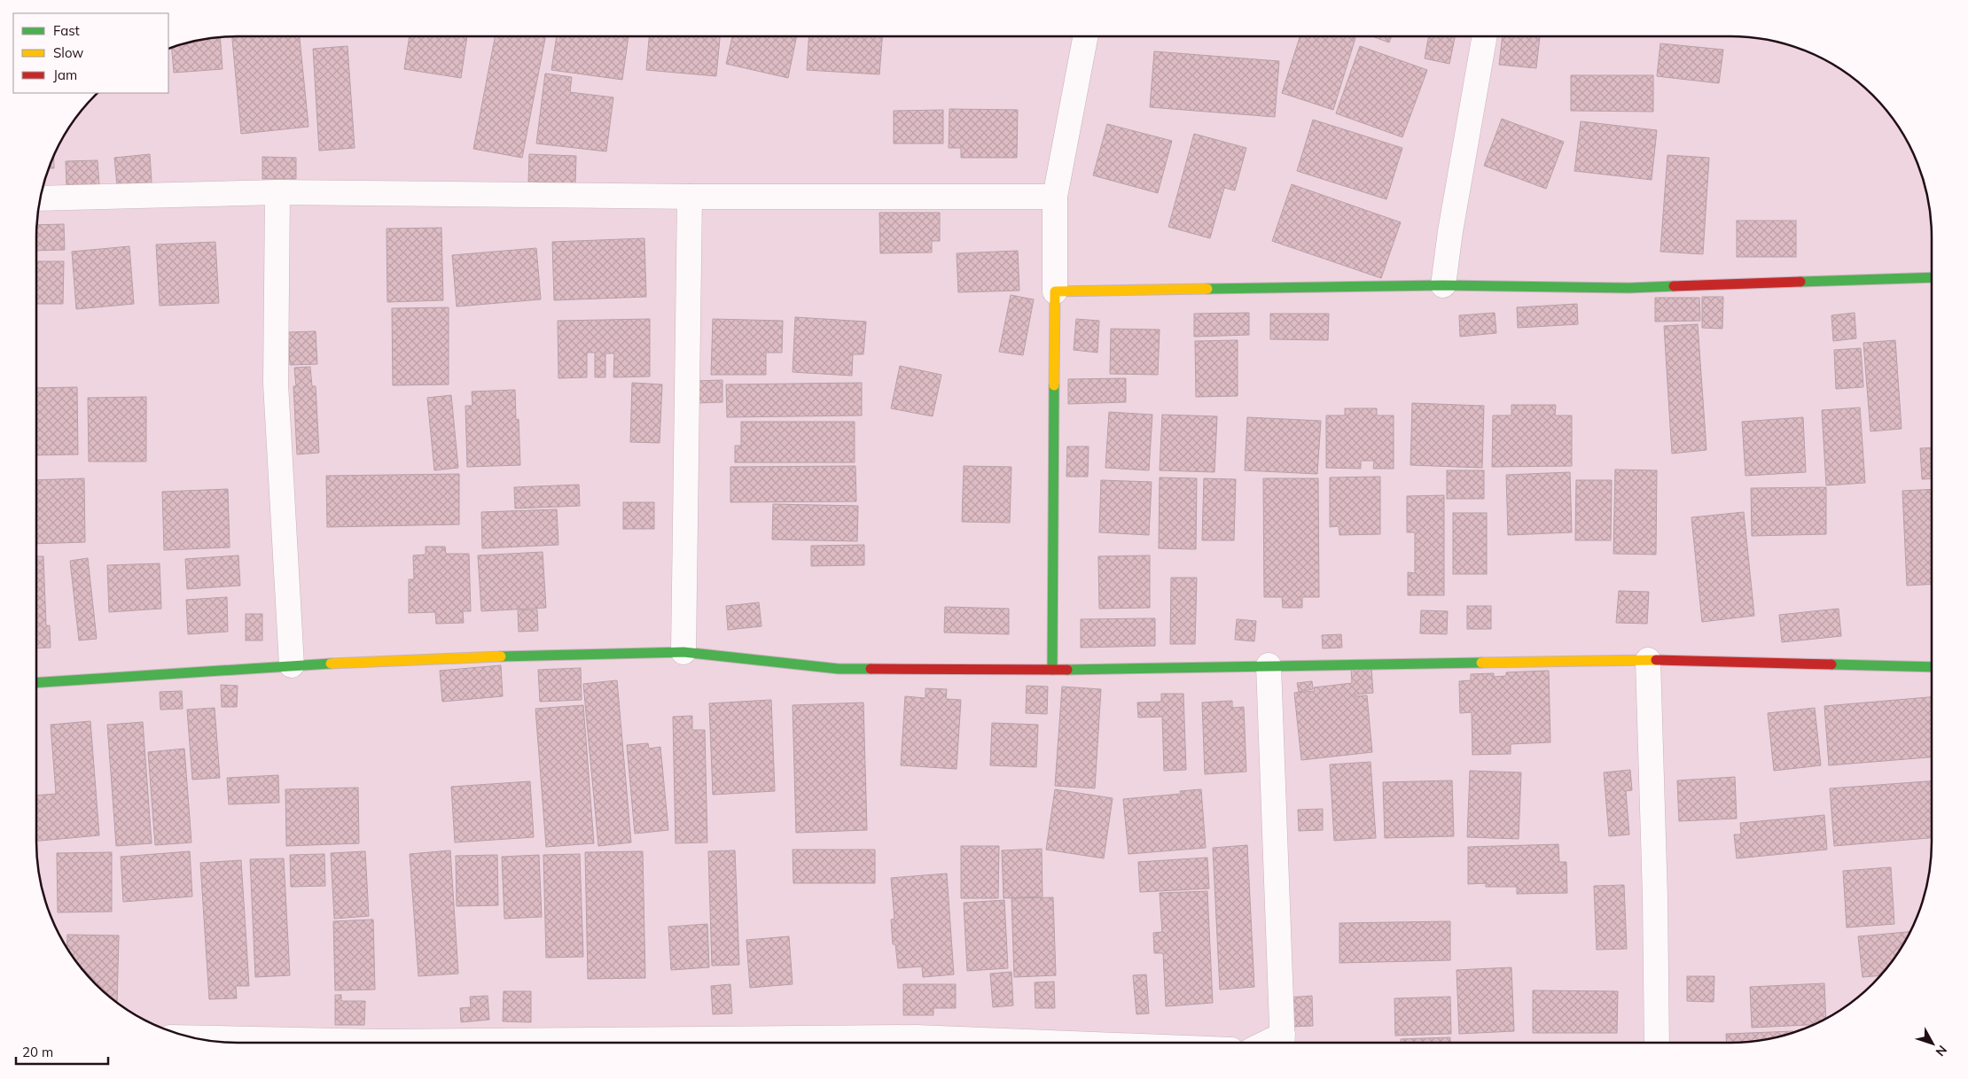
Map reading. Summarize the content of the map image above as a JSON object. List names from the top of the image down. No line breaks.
{"legend":["Fast","Slow","Jam"],"scale_bar":"20 m","north":"bottom right"}
